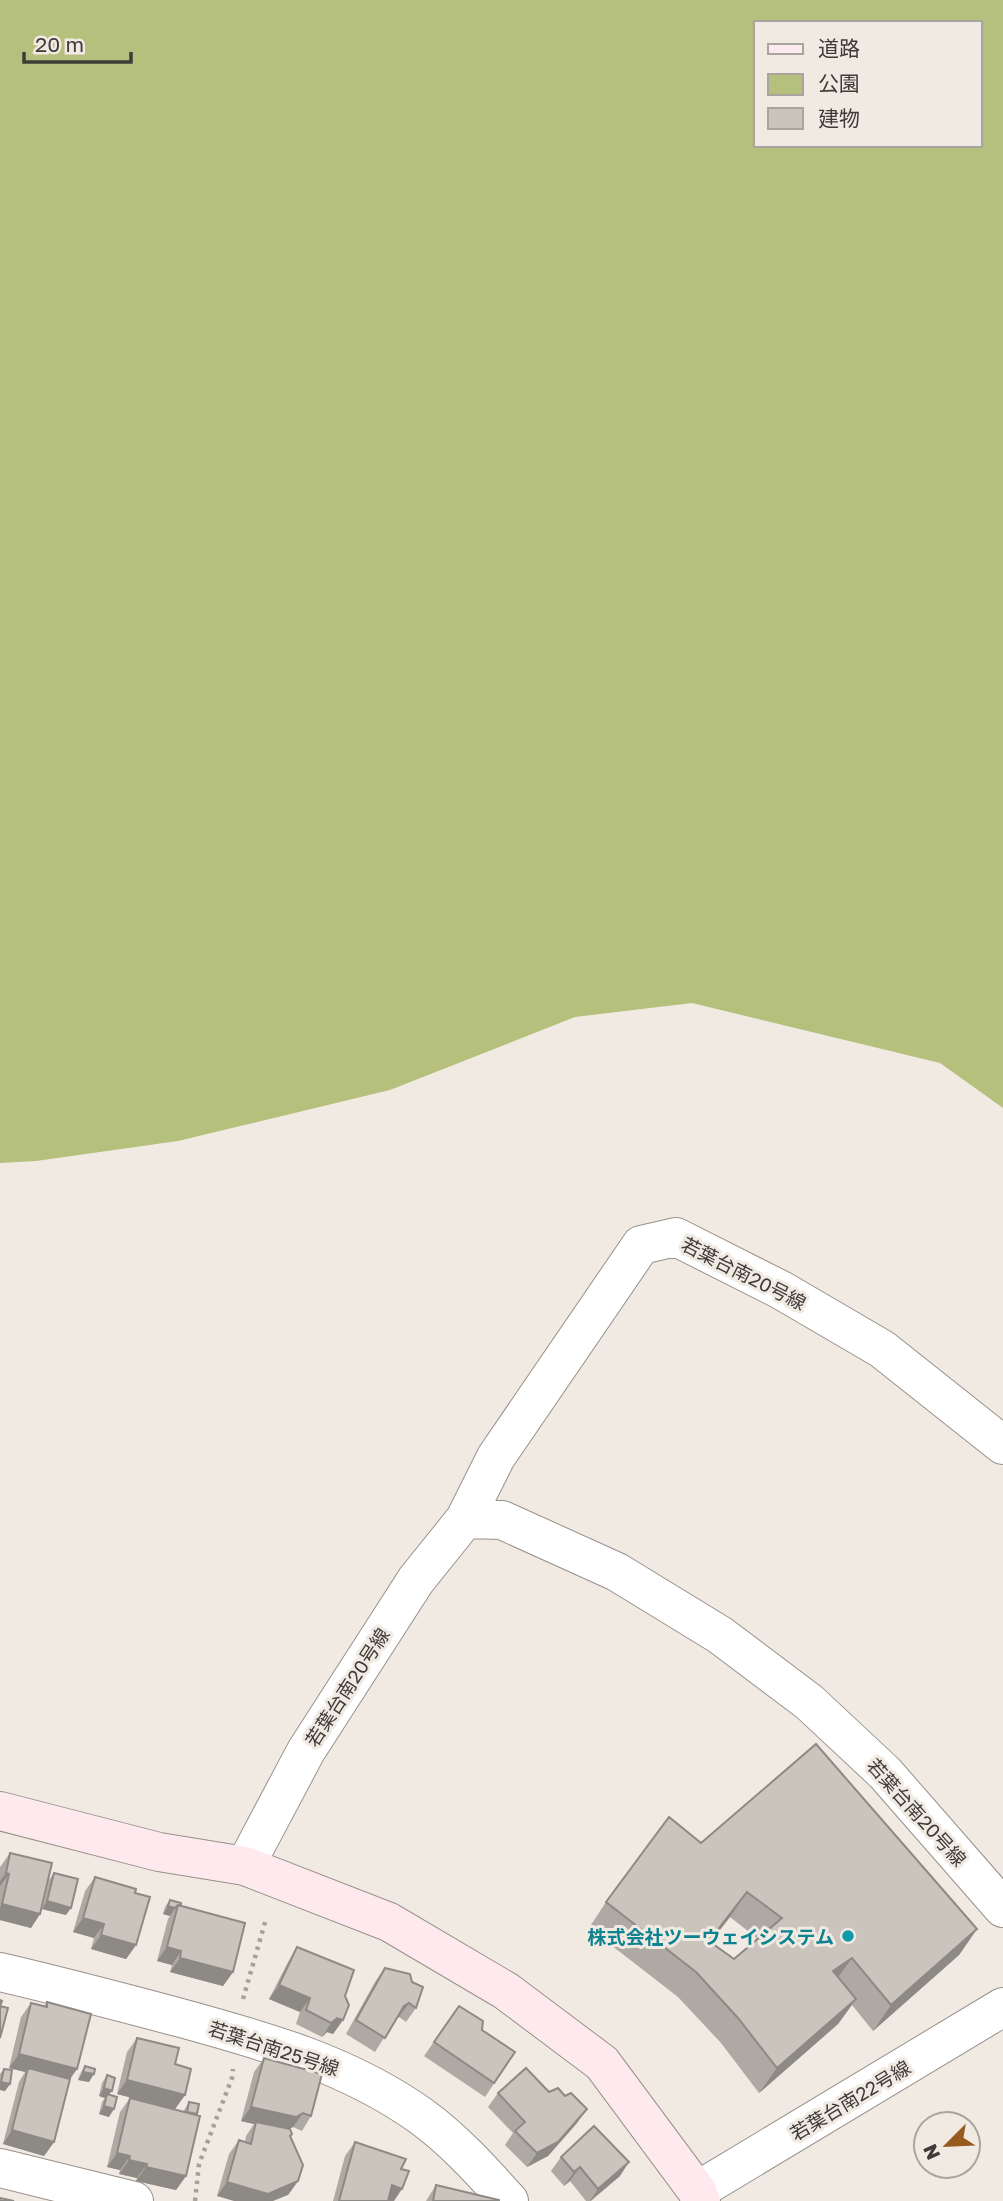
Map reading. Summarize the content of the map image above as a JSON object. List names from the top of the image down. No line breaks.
{"streets":{"street":["若葉台南20号線","若葉台南25号線","若葉台南22号線"]},"places":["株式会社ツーウェイシステム"],"legend":["道路","公園","建物"],"scale_bar":"20 m","north":"bottom left"}
